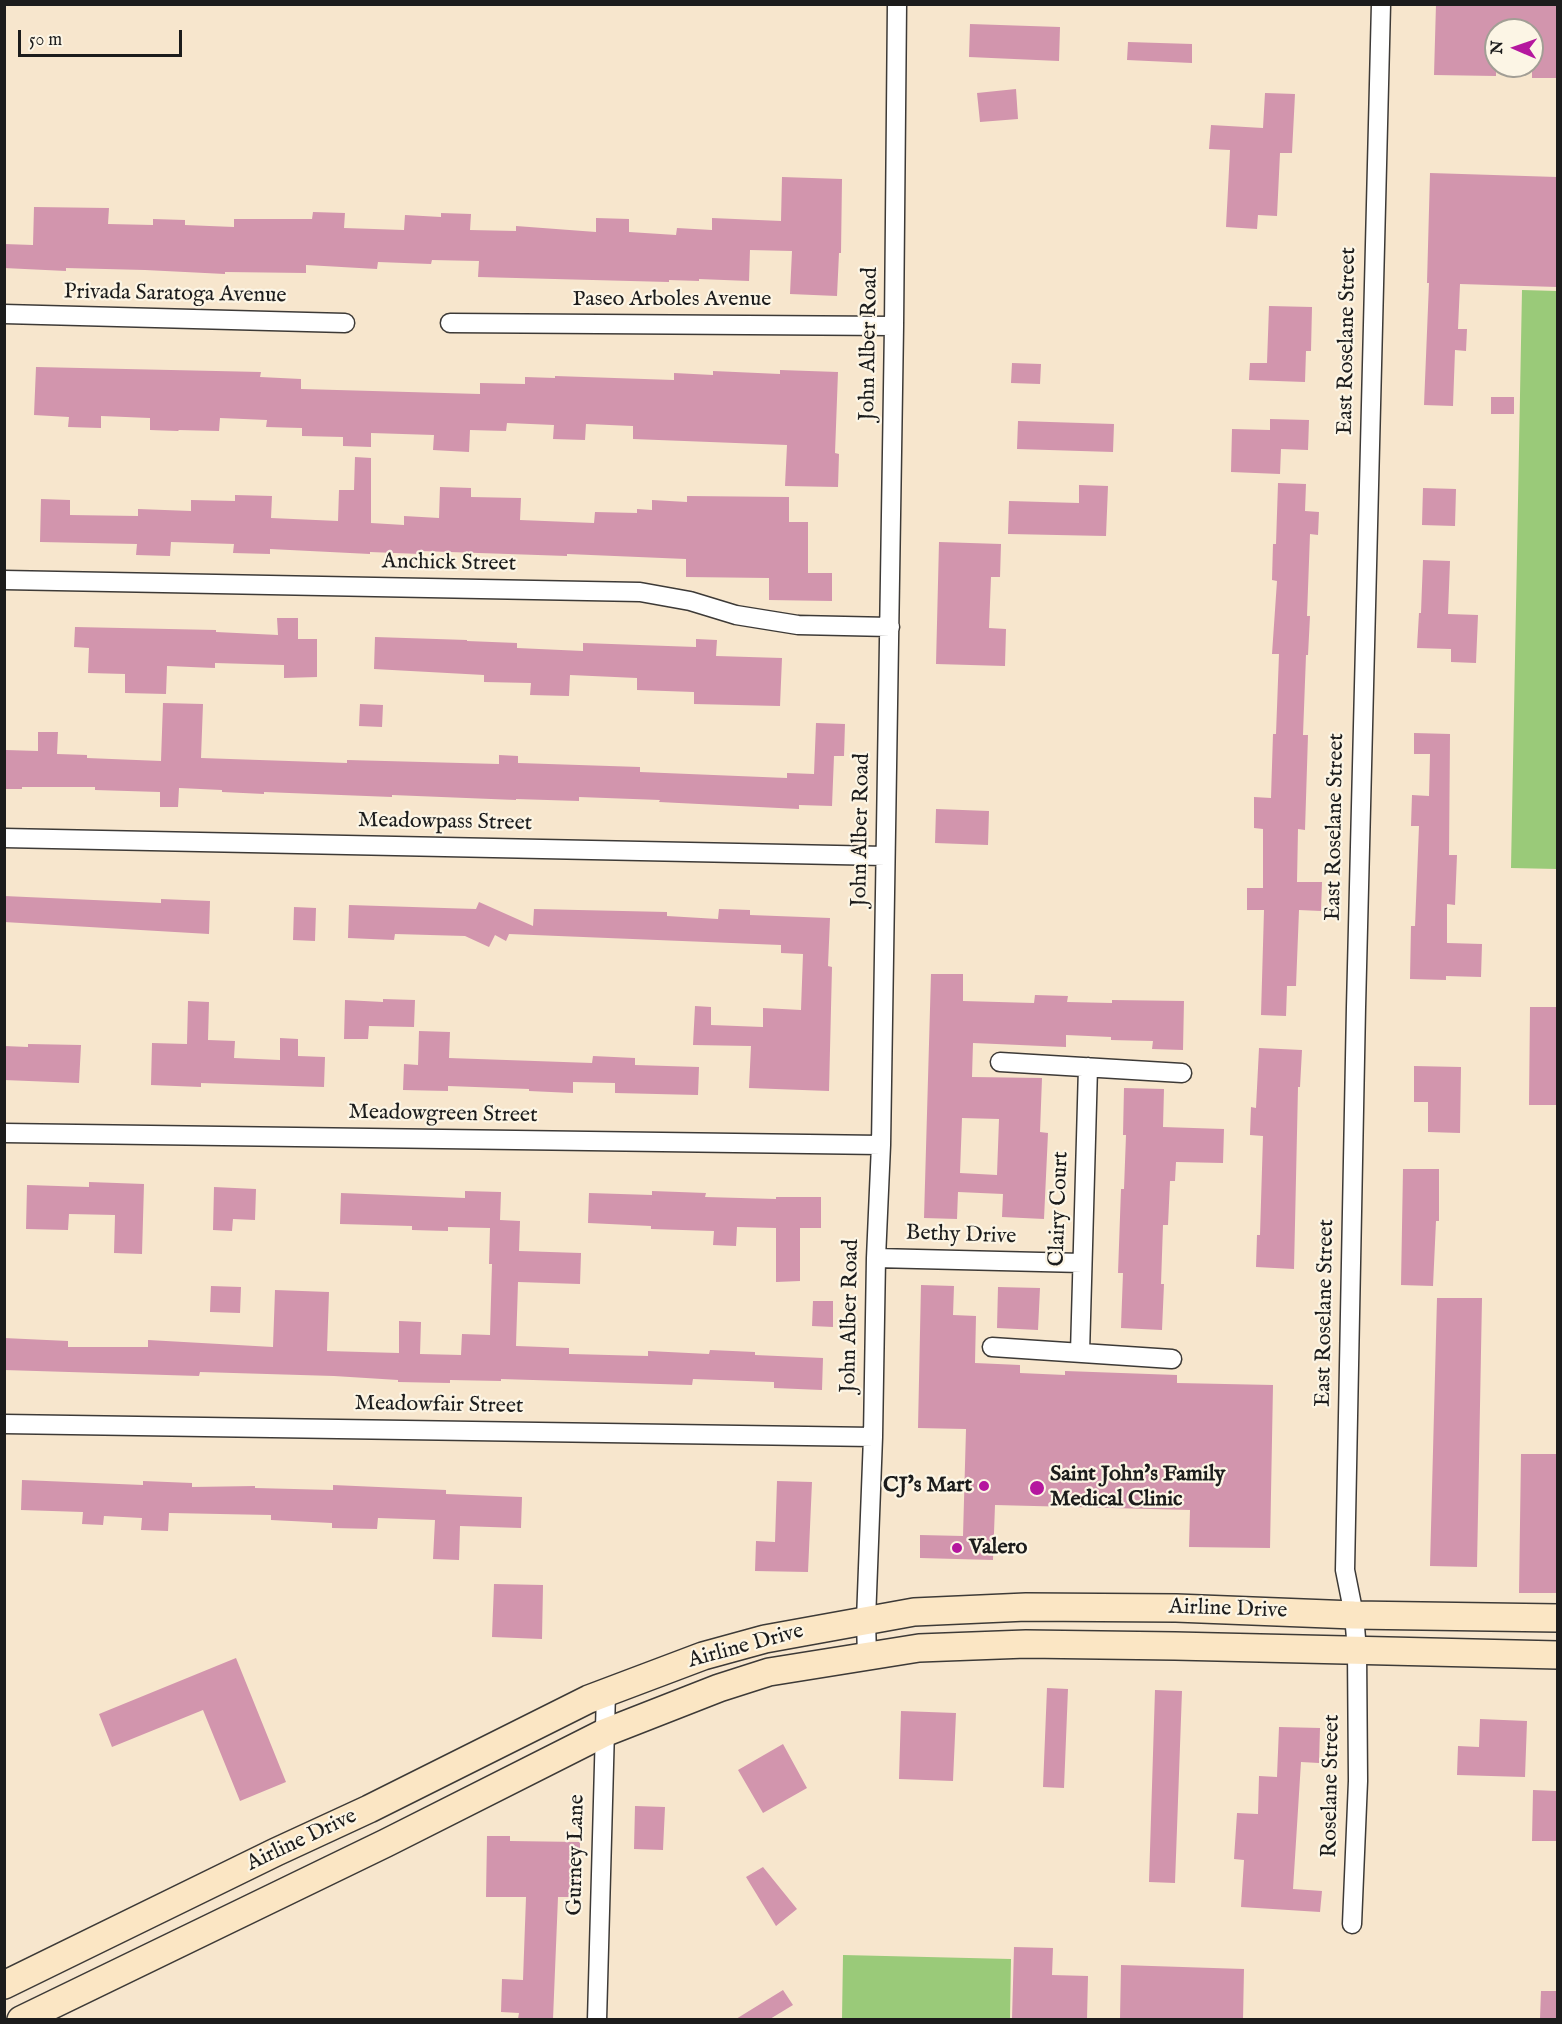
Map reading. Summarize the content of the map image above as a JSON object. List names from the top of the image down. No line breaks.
{"streets":{"main road":["Airline Drive"],"street":["Privada Saratoga Avenue","Paseo Arboles Avenue","East Roselane Street","John Alber Road","Anchick Street","Meadowpass Street","Meadowgreen Street","Clairy Court","Bethy Drive","Meadowfair Street","Roselane Street","Gurney Lane"]},"crossings":[["Paseo Arboles Avenue","John Alber Road"],["East Roselane Street","Airline Drive"],["East Roselane Street","Roselane Street"],["John Alber Road","Anchick Street"],["John Alber Road","Meadowpass Street"],["John Alber Road","Meadowgreen Street"],["John Alber Road","Bethy Drive"],["John Alber Road","Meadowfair Street"],["John Alber Road","Airline Drive"],["Clairy Court","Bethy Drive"],["Airline Drive","Roselane Street"],["Airline Drive","Gurney Lane"]],"places":["CJ's Mart","Saint John's Family Medical Clinic","Valero"],"scale_bar":"50 m","north":"left"}
